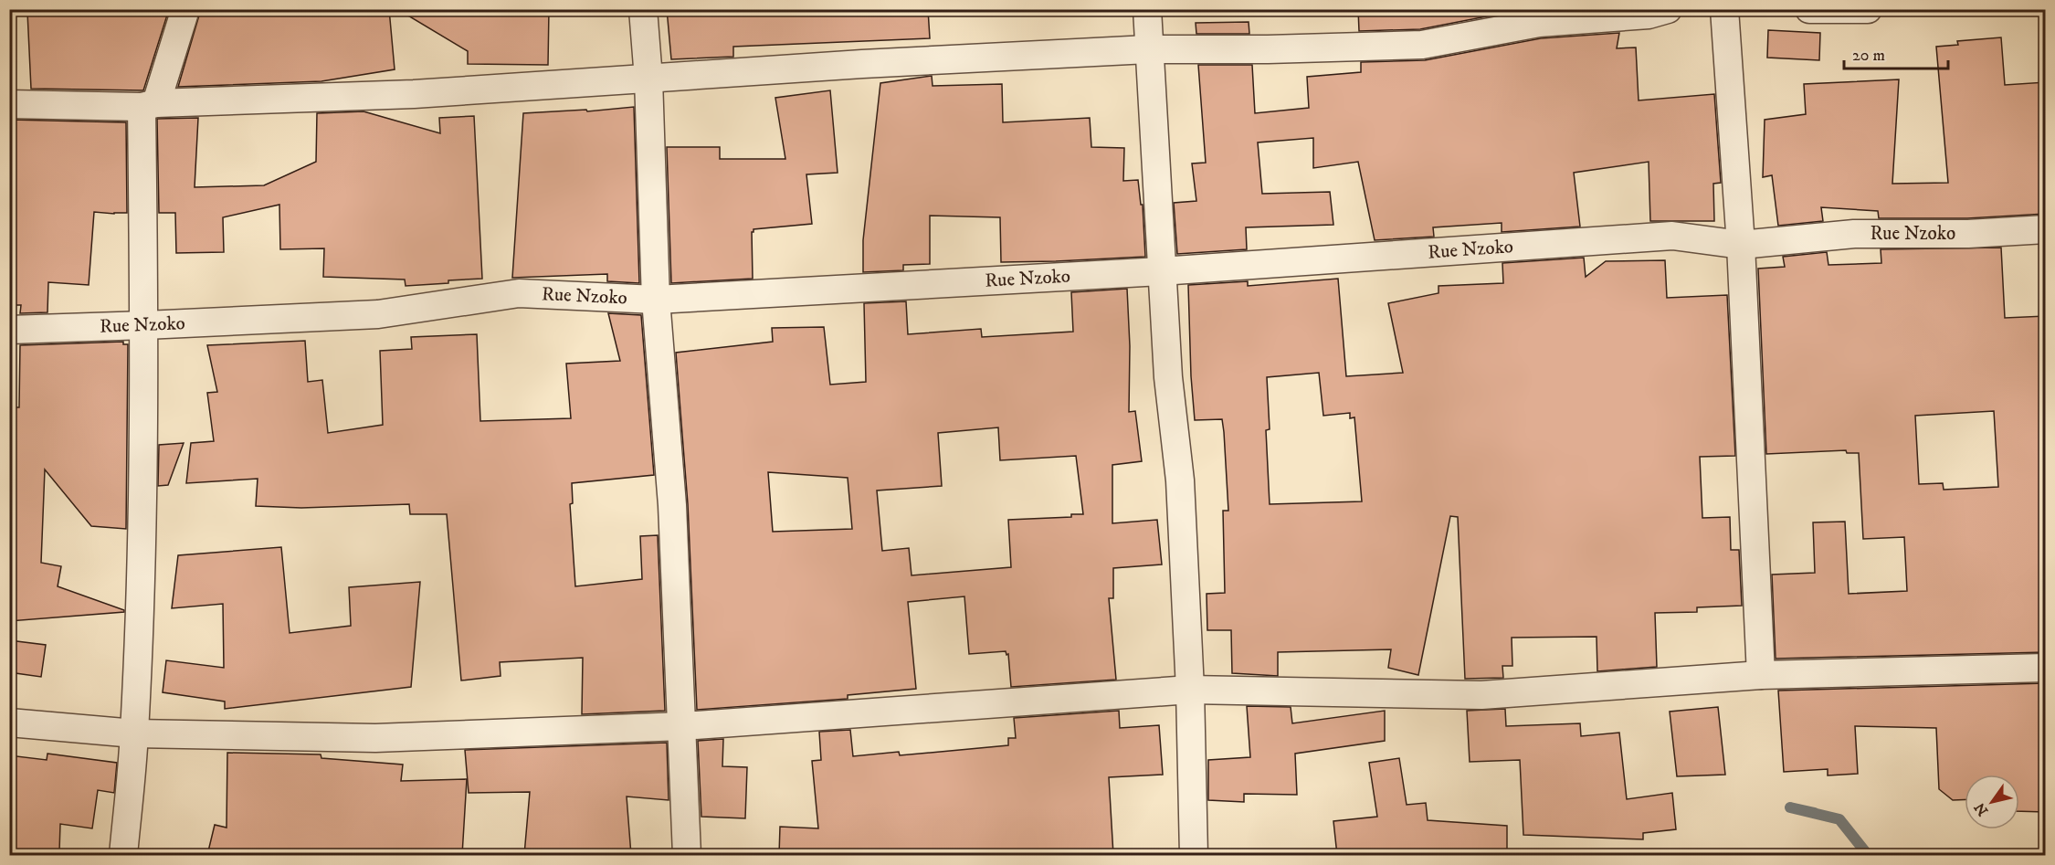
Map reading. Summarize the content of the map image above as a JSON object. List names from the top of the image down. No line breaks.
{"streets":{"street":["Rue Nzoko"]},"scale_bar":"20 m","north":"bottom left"}
